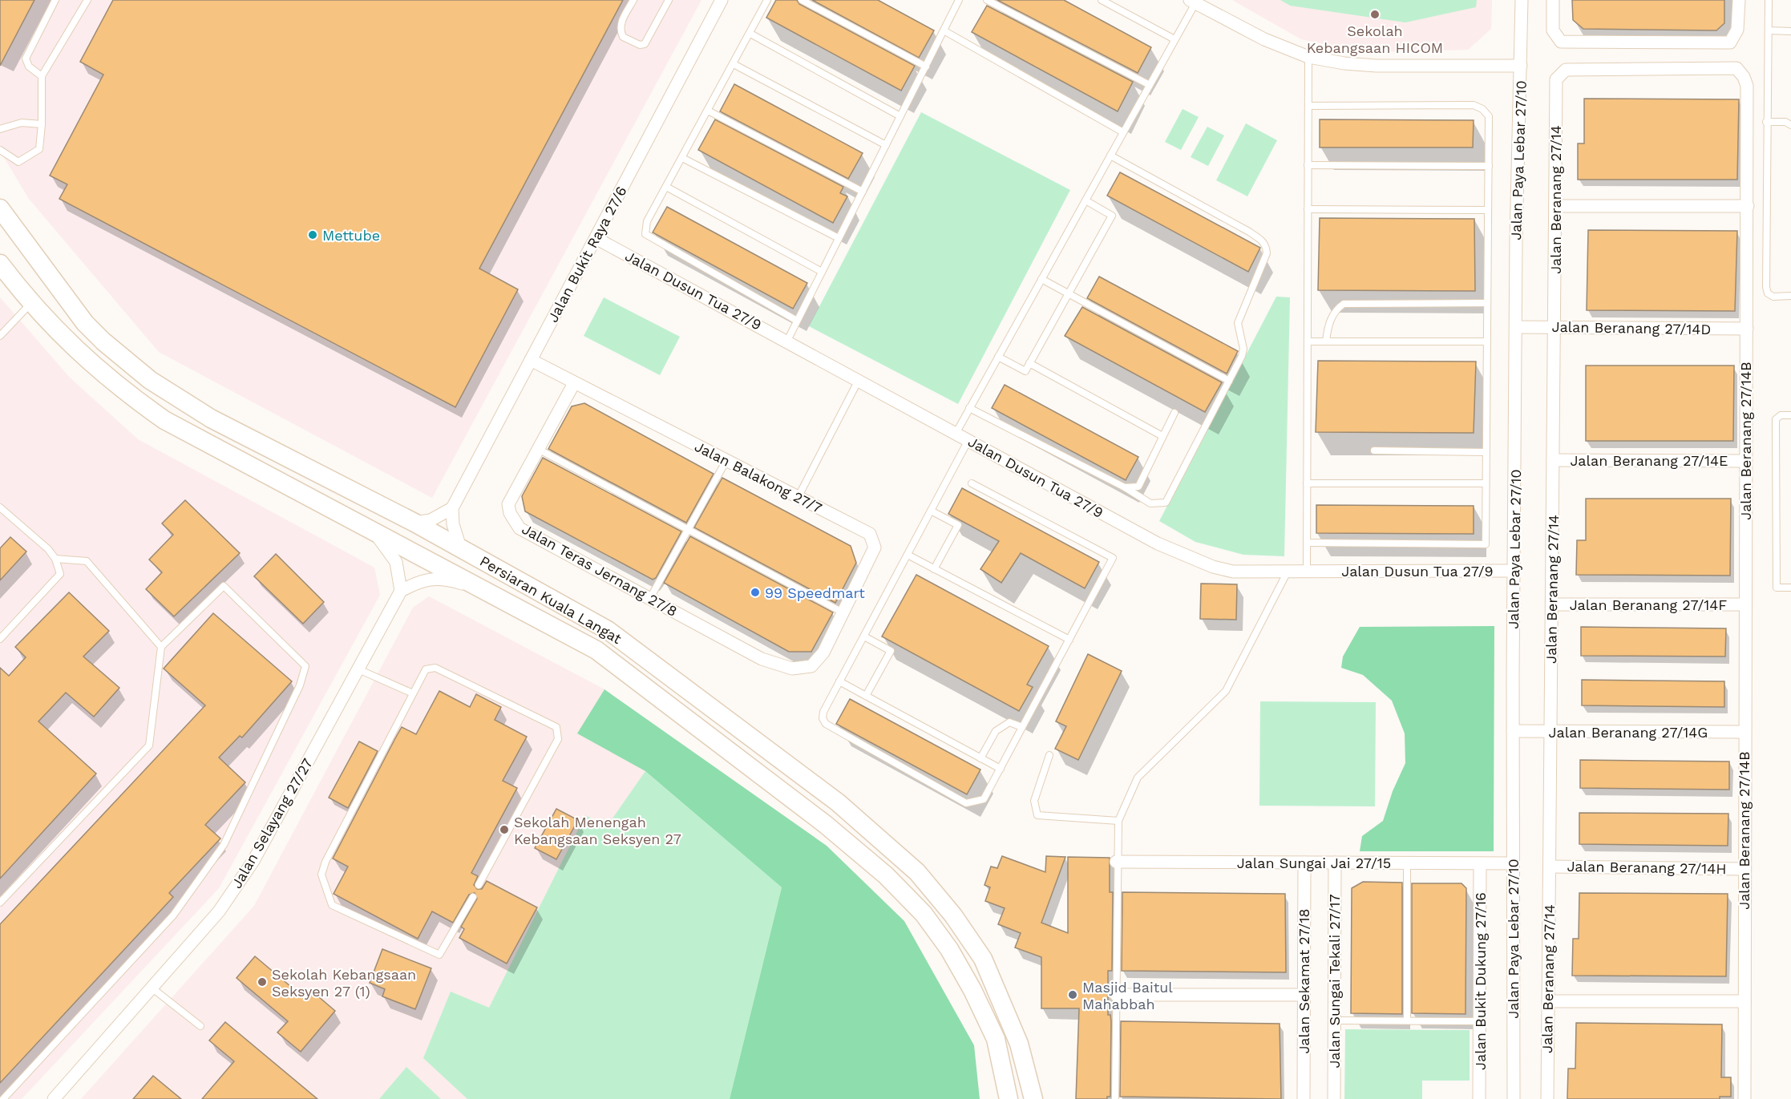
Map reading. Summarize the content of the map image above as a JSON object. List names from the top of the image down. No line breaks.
{"streets":{"main road":["Persiaran Kuala Langat"],"street":["Jalan Paya Lebar 27/10","Jalan Beranang 27/14","Jalan Bukit Raya 27/6","Jalan Dusun Tua 27/9","Jalan Beranang 27/14D","Jalan Beranang 27/14B","Jalan Beranang 27/14E","Jalan Balakong 27/7","Jalan Teras Jernang 27/8","Jalan Beranang 27/14F","Jalan Beranang 27/14G","Jalan Selayang 27/27","Jalan Sungai Jai 27/15","Jalan Beranang 27/14H","Jalan Sekamat 27/18","Jalan Sungai Tekali 27/17","Jalan Bukit Dukung 27/16"]},"crossings":[["Jalan Paya Lebar 27/10","Jalan Dusun Tua 27/9"],["Jalan Paya Lebar 27/10","Jalan Beranang 27/14D"],["Jalan Paya Lebar 27/10","Jalan Beranang 27/14G"],["Jalan Paya Lebar 27/10","Jalan Sungai Jai 27/15"],["Jalan Beranang 27/14","Jalan Beranang 27/14D"],["Jalan Beranang 27/14","Jalan Beranang 27/14B"],["Jalan Beranang 27/14","Jalan Beranang 27/14E"],["Jalan Beranang 27/14","Jalan Beranang 27/14F"],["Jalan Beranang 27/14","Jalan Beranang 27/14G"],["Jalan Beranang 27/14","Jalan Beranang 27/14H"],["Jalan Bukit Raya 27/6","Jalan Dusun Tua 27/9"],["Jalan Bukit Raya 27/6","Jalan Balakong 27/7"],["Jalan Beranang 27/14D","Jalan Beranang 27/14B"],["Jalan Beranang 27/14B","Jalan Beranang 27/14E"],["Jalan Beranang 27/14B","Jalan Beranang 27/14F"],["Jalan Beranang 27/14B","Jalan Beranang 27/14G"],["Jalan Beranang 27/14B","Jalan Beranang 27/14H"],["Jalan Balakong 27/7","Jalan Teras Jernang 27/8"],["Jalan Sungai Jai 27/15","Jalan Sekamat 27/18"],["Jalan Sungai Jai 27/15","Jalan Sungai Tekali 27/17"],["Jalan Sungai Jai 27/15","Jalan Bukit Dukung 27/16"]],"places":["Sekolah Kebangsaan HICOM","Mettube","99 Speedmart","Sekolah Menengah Kebangsaan Seksyen 27","Sekolah Kebangsaan Seksyen 27 (1)","Masjid Baitul Mahabbah"]}
